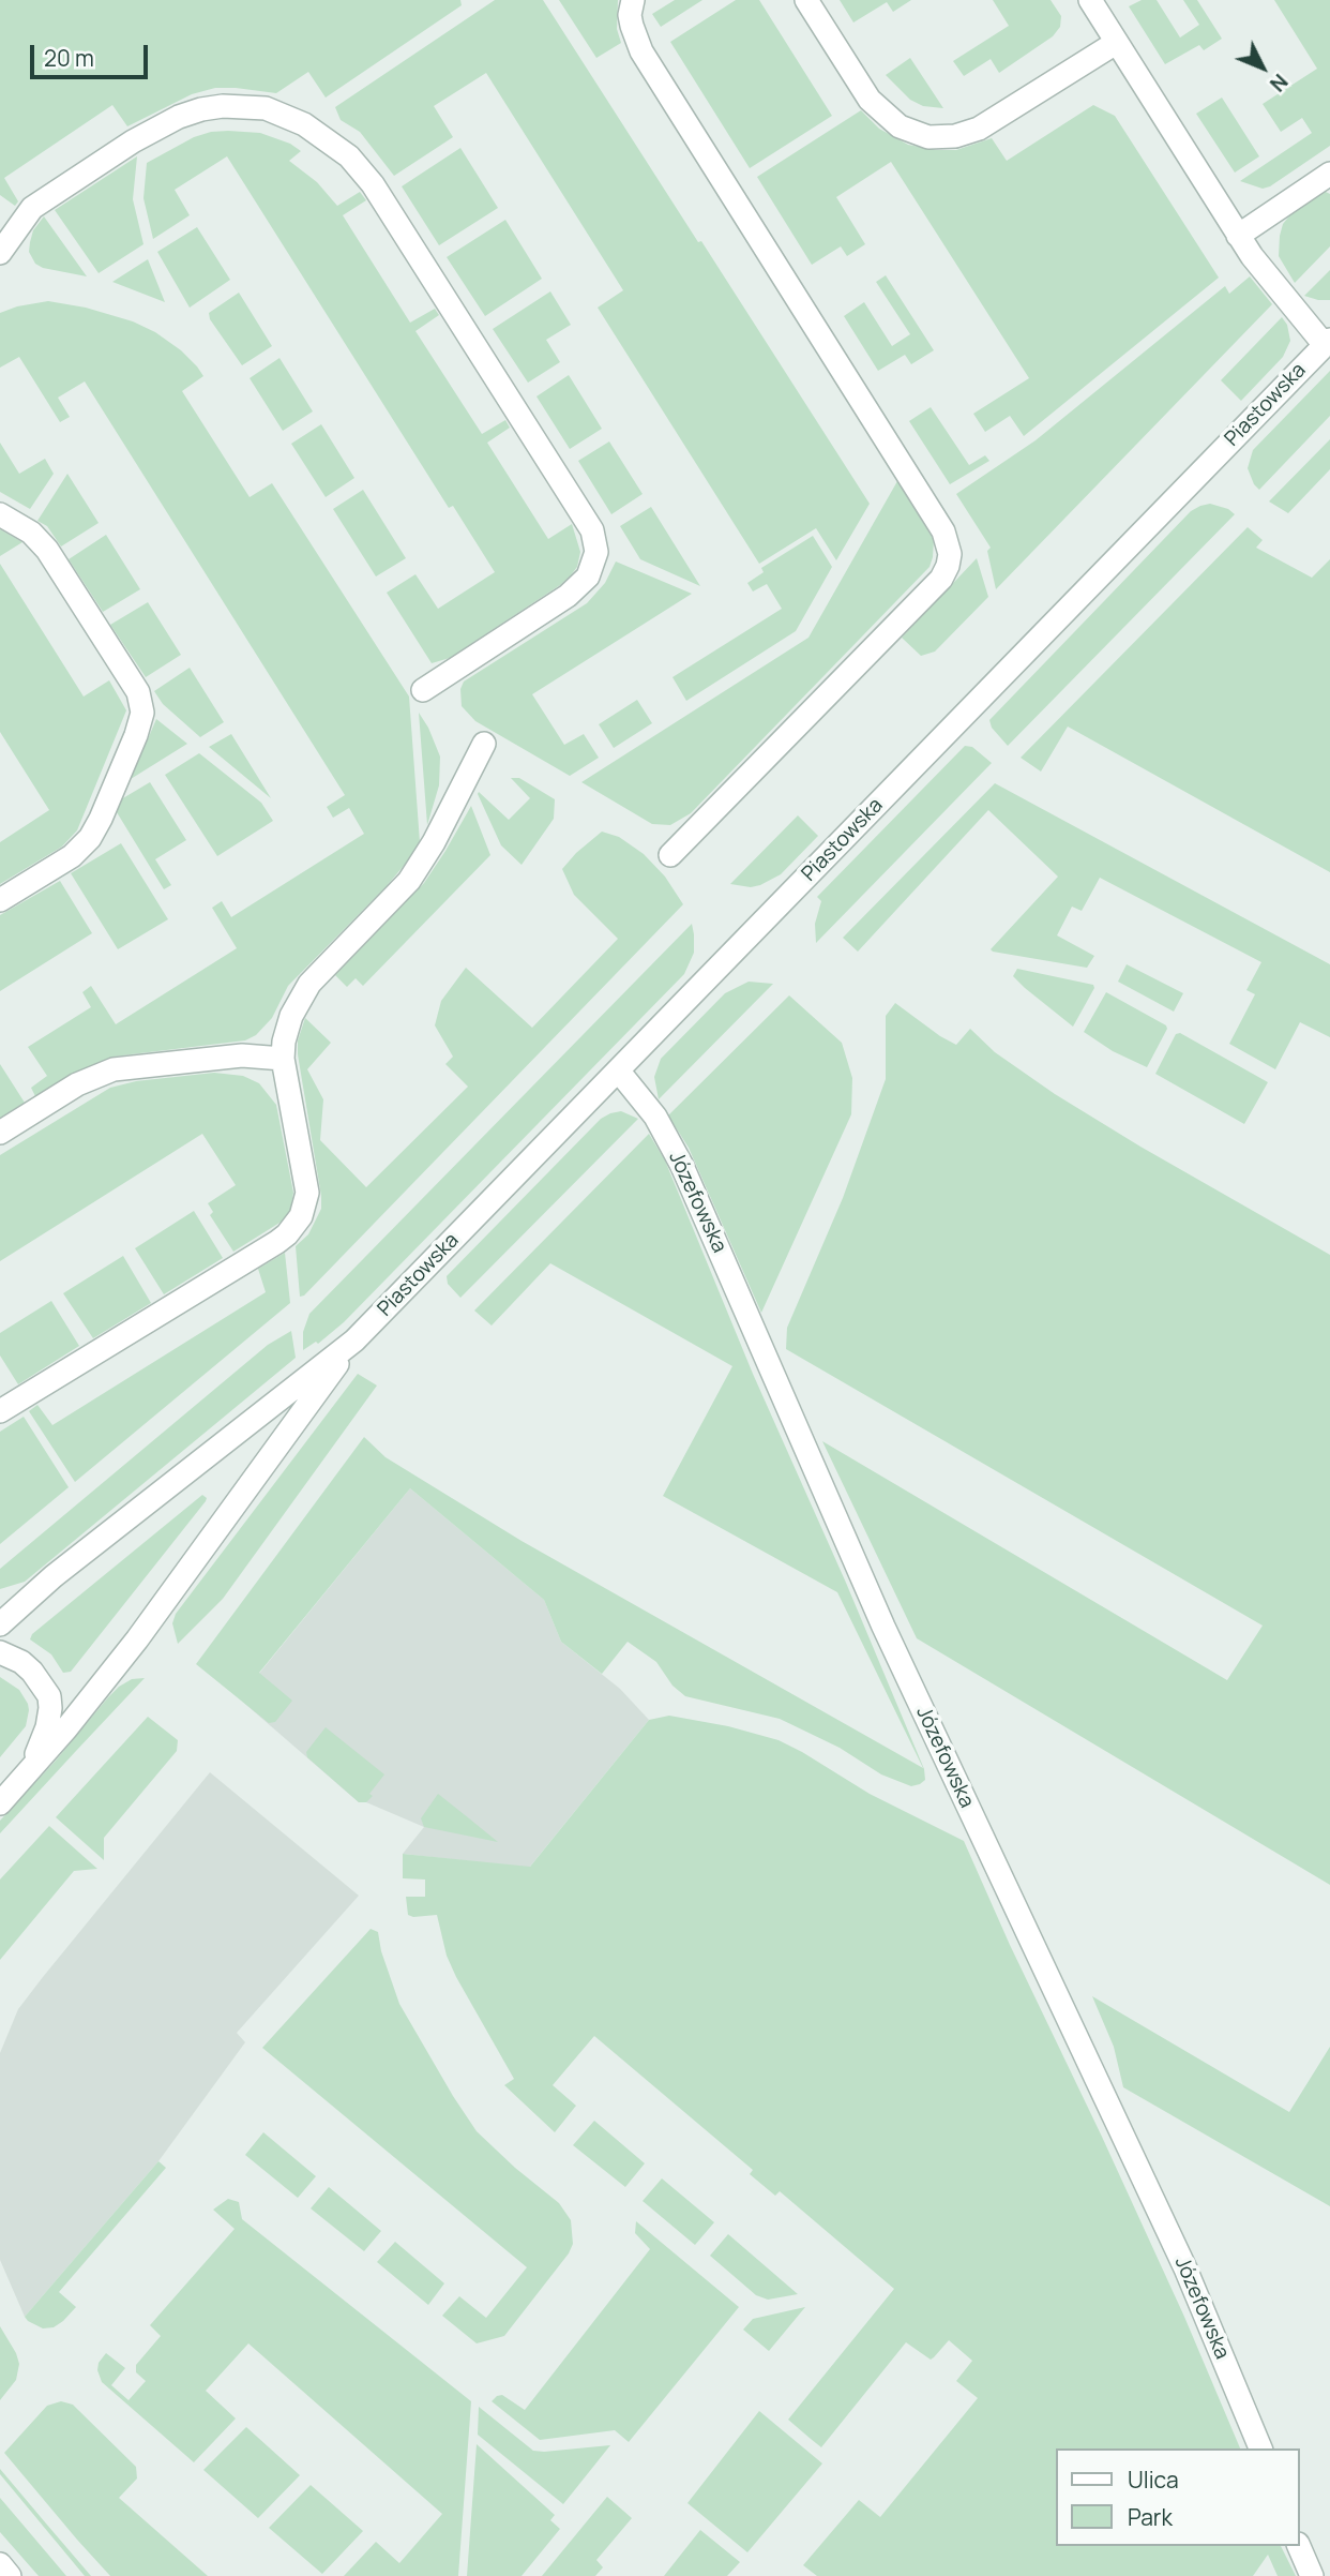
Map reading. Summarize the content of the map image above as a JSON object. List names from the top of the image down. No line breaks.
{"streets":{"street":["Piastowska","Józefowska"]},"crossings":[["Piastowska","Józefowska"]],"legend":["Ulica","Park"],"scale_bar":"20 m","north":"bottom right"}
